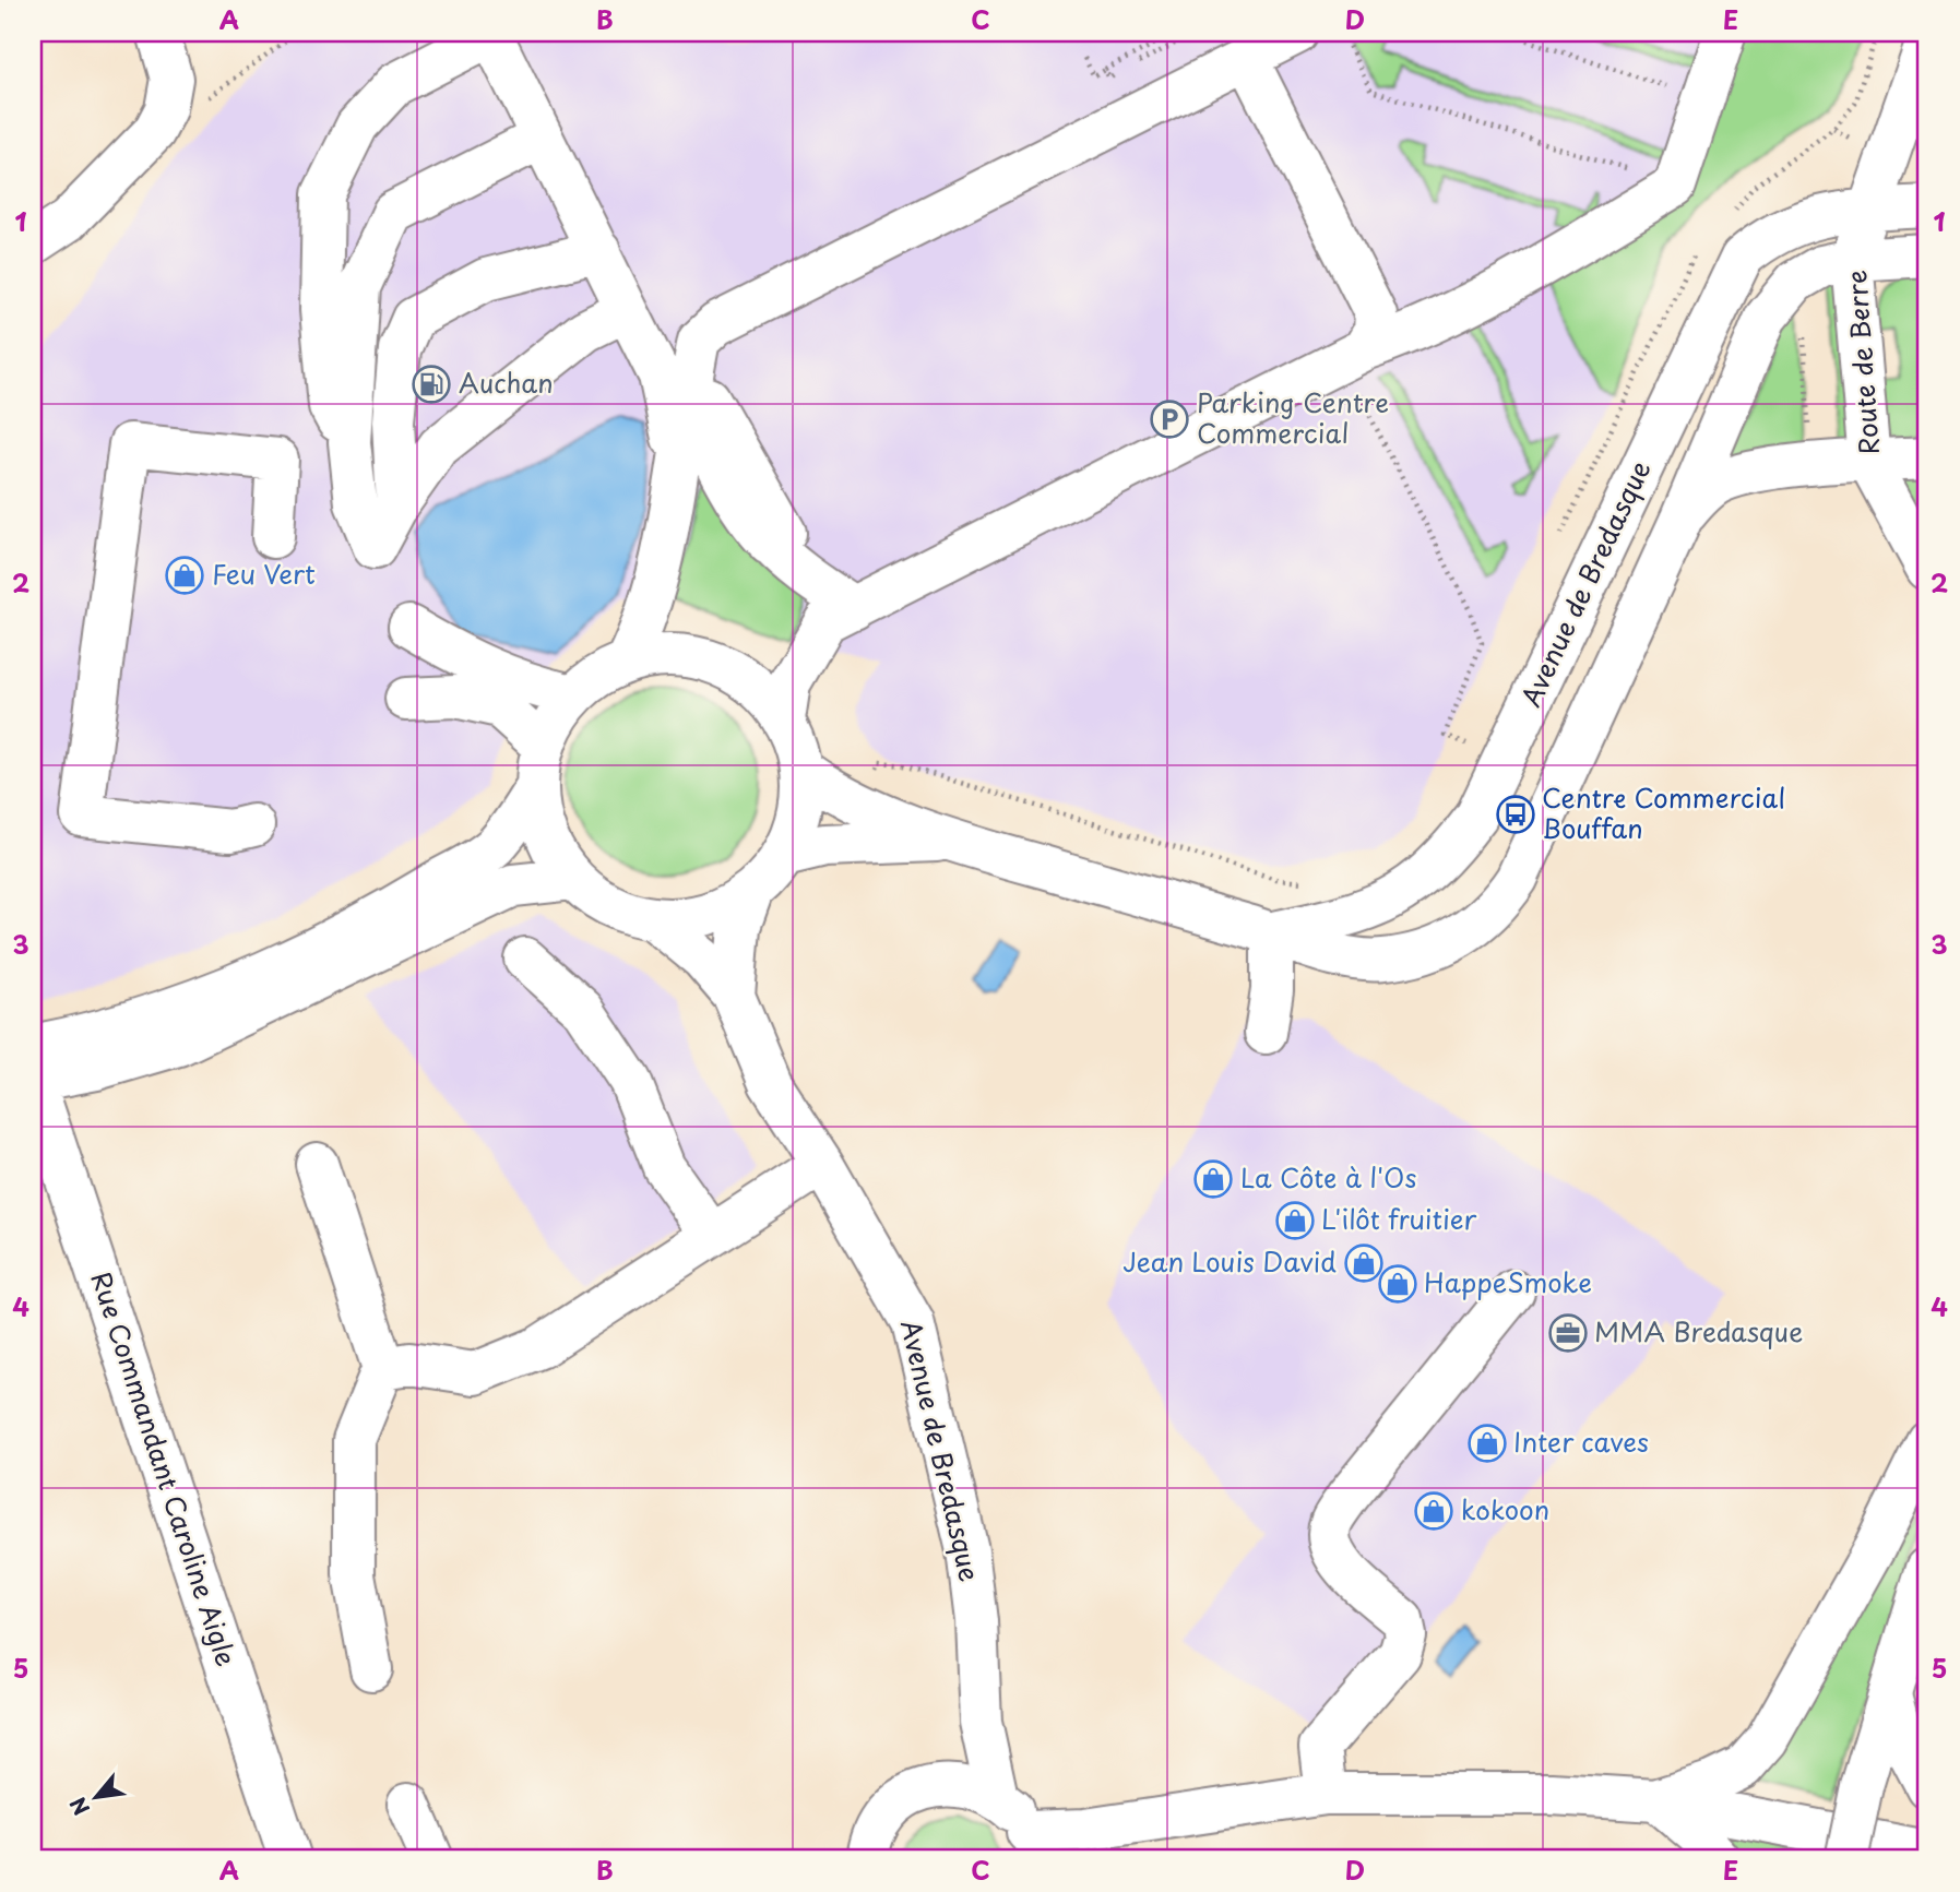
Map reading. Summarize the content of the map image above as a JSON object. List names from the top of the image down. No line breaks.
{"streets":{"street":["Route de Berre","Avenue de Bredasque","Rue Commandant Caroline Aigle"]},"crossings":[["Route de Berre","Avenue de Bredasque"]],"places":{"fuel station":["Auchan"],"parking":["Parking Centre Commercial"],"shop":["Feu Vert","La Côte à l'Os","L'ilôt fruitier","Jean Louis David","HappeSmoke","Inter caves","kokoon"],"bus stop":["Centre Commercial Bouffan"],"office":["MMA Bredasque"]},"north":"bottom left","grid":{"columns":["A","B","C","D","E"],"rows":["1","2","3","4","5"]}}
